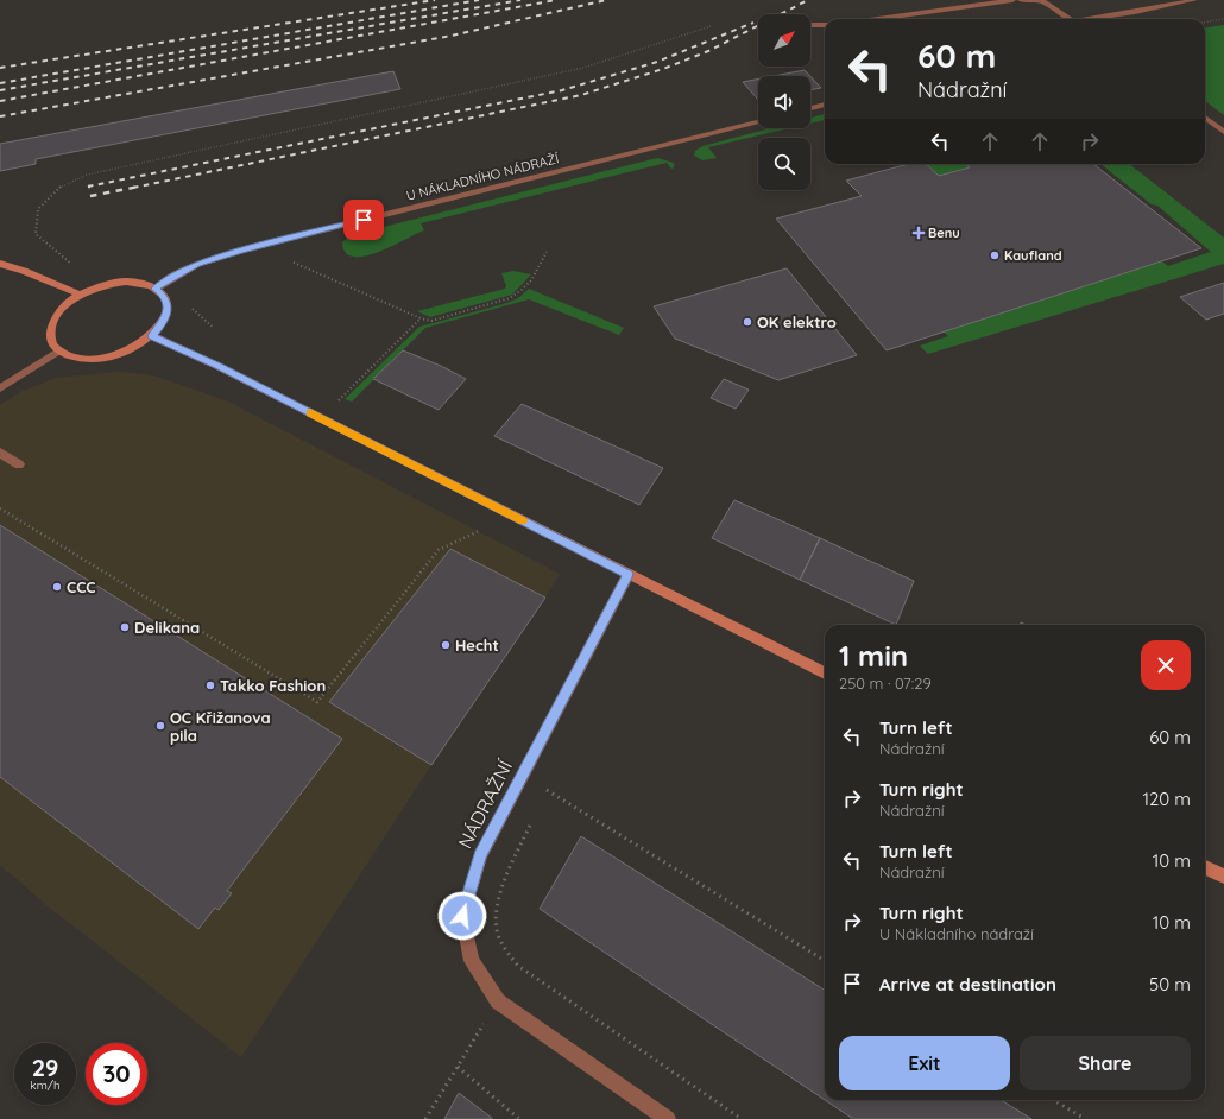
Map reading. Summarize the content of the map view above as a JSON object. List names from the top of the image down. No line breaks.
{"streets":{"street":["U NÁKLADNÍHO NÁDRAŽÍ","NÁDRAŽNÍ"]},"places":{"health":["Benu"],"other":["Kaufland","OK elektro","CCC","Delikana","Hecht","Takko Fashion","OC Křižanova pila"]},"north":"top right","page":{"turn":["60 m","Nádražní"],"heading":["1 min","250 m · 07:29"],"list":[{"name":"Turn left","note":"Nádražní","value":"60 m"},{"name":"Turn right","note":"Nádražní","value":"120 m"},{"name":"Turn left","note":"Nádražní","value":"10 m"},{"name":"Turn right","note":"U Nákladního nádraží","value":"10 m"},{"name":"Arrive at destination","value":"50 m"}],"buttons":["Exit","Share"],"speed":"29 km/h","limit":"30"}}
